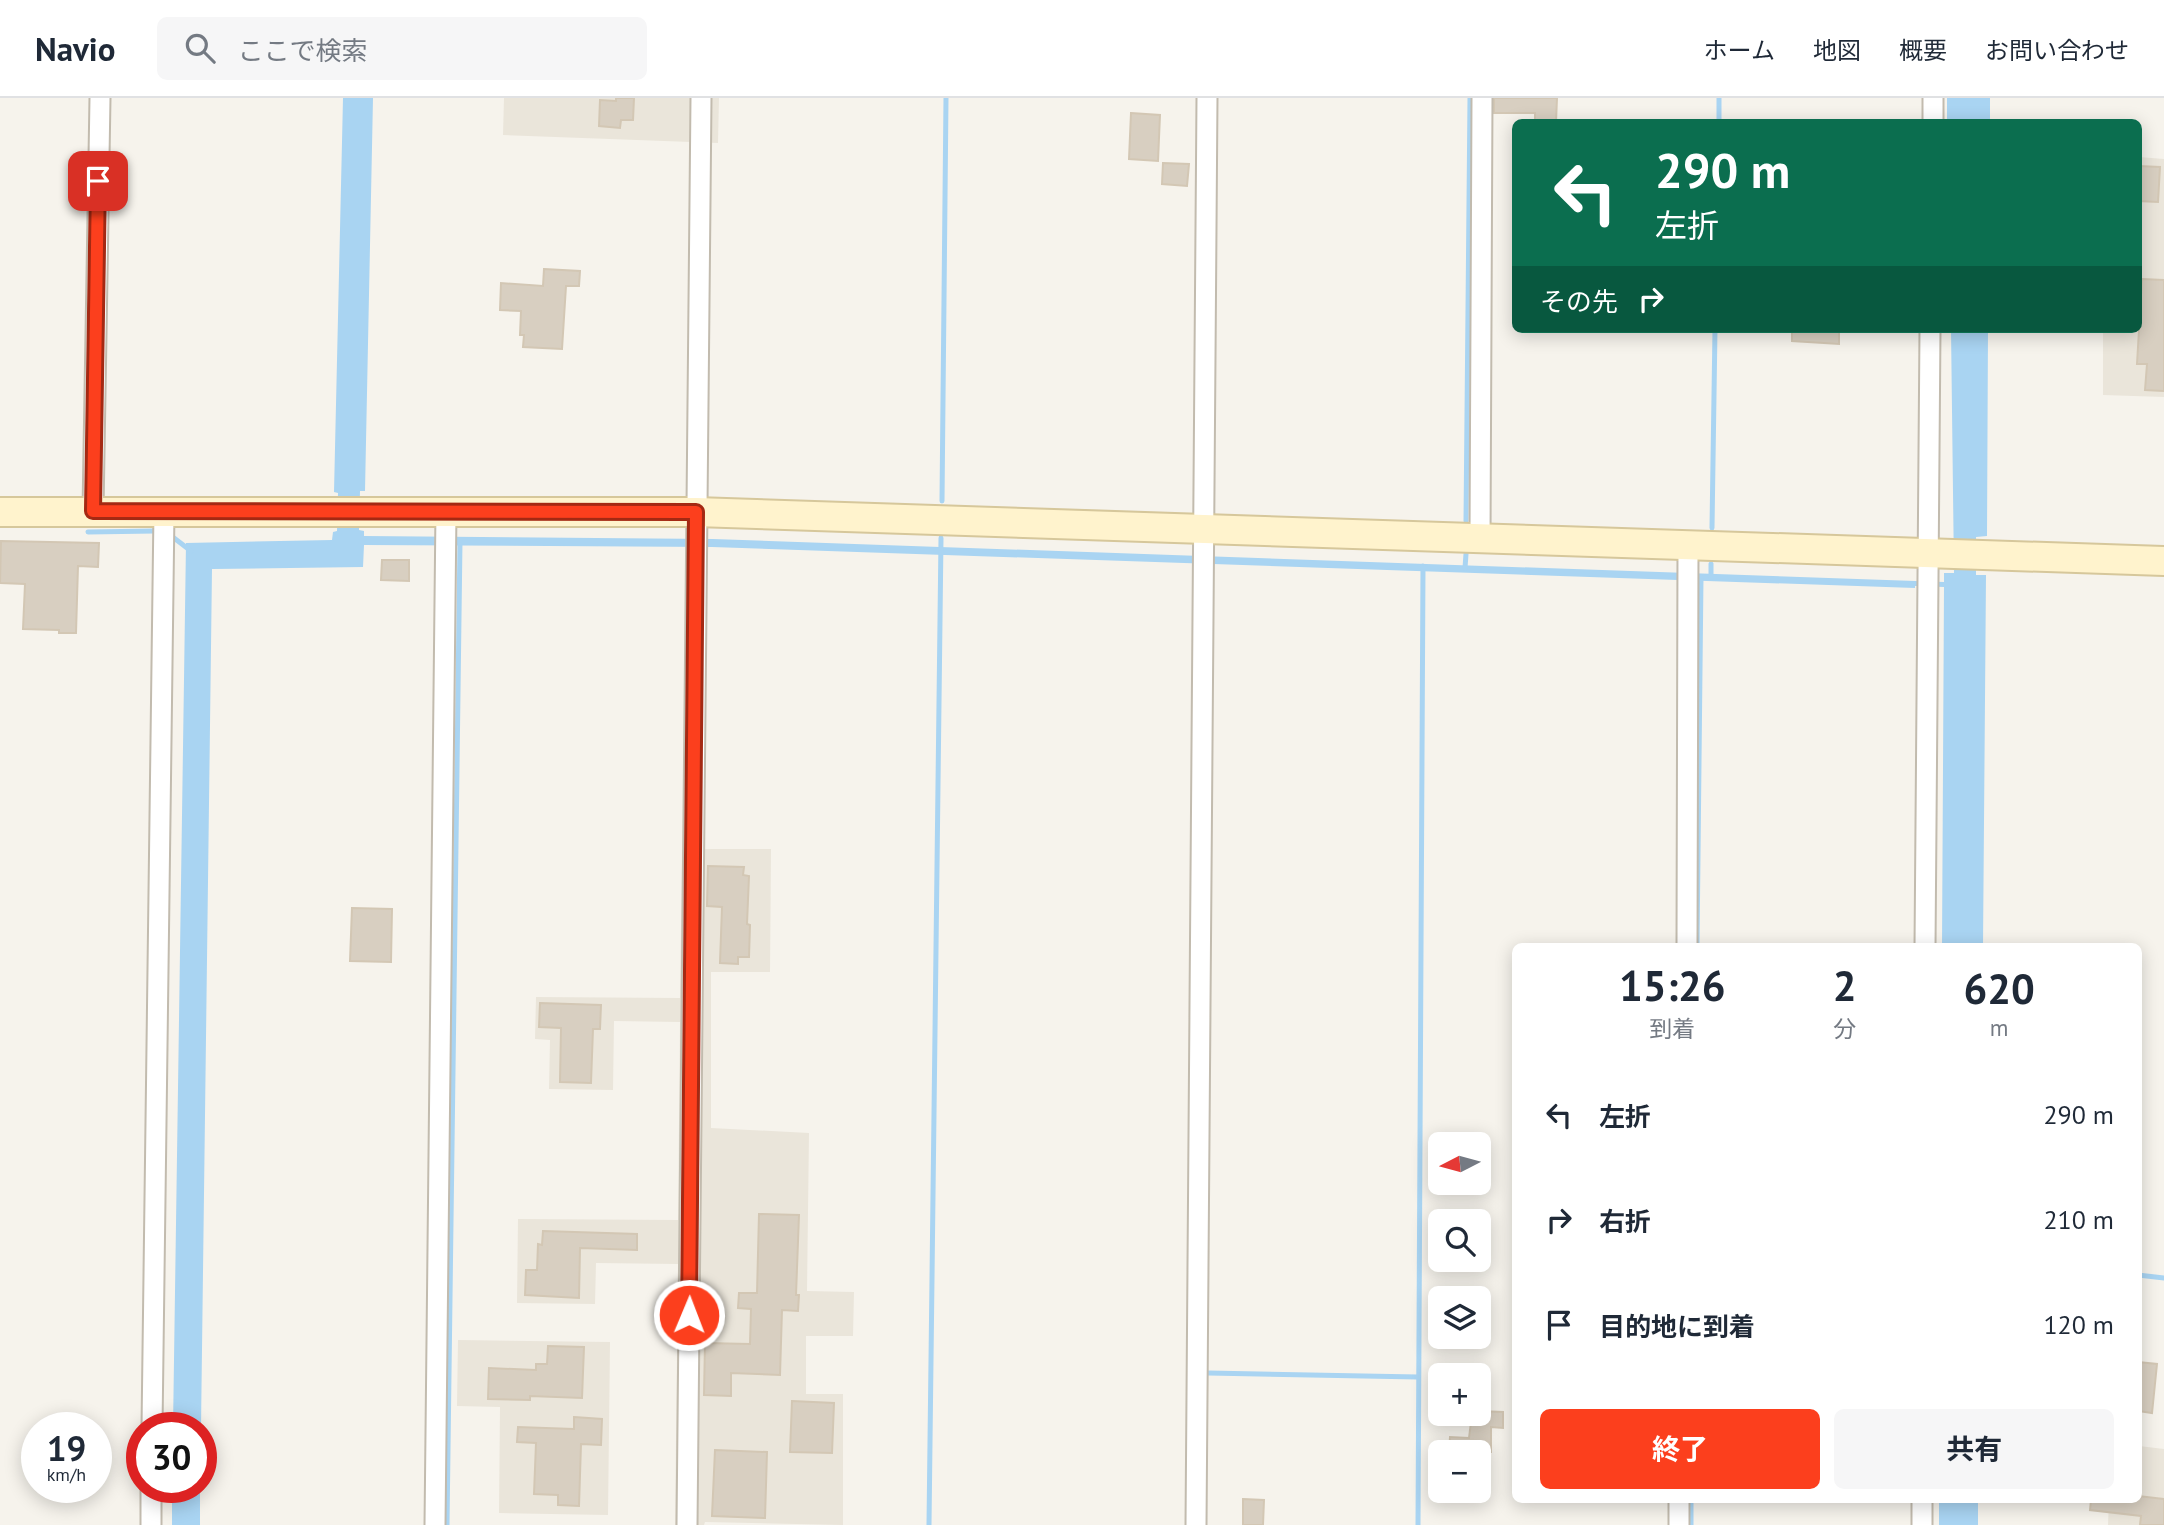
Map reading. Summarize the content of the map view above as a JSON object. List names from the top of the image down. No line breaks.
{"north":"left","page":{"header":"Navio","search":"ここで検索","nav":["ホーム","地図","概要","お問い合わせ"],"turn":["290 m","左折"],"then":"その先","eta":["15:26","到着","2","分","620","m"],"list":[{"name":"左折","value":"290 m"},{"name":"右折","value":"210 m"},{"name":"目的地に到着","value":"120 m"}],"map_buttons":["+","−"],"buttons":["終了","共有"],"speed":"19 km/h","limit":"30"}}
